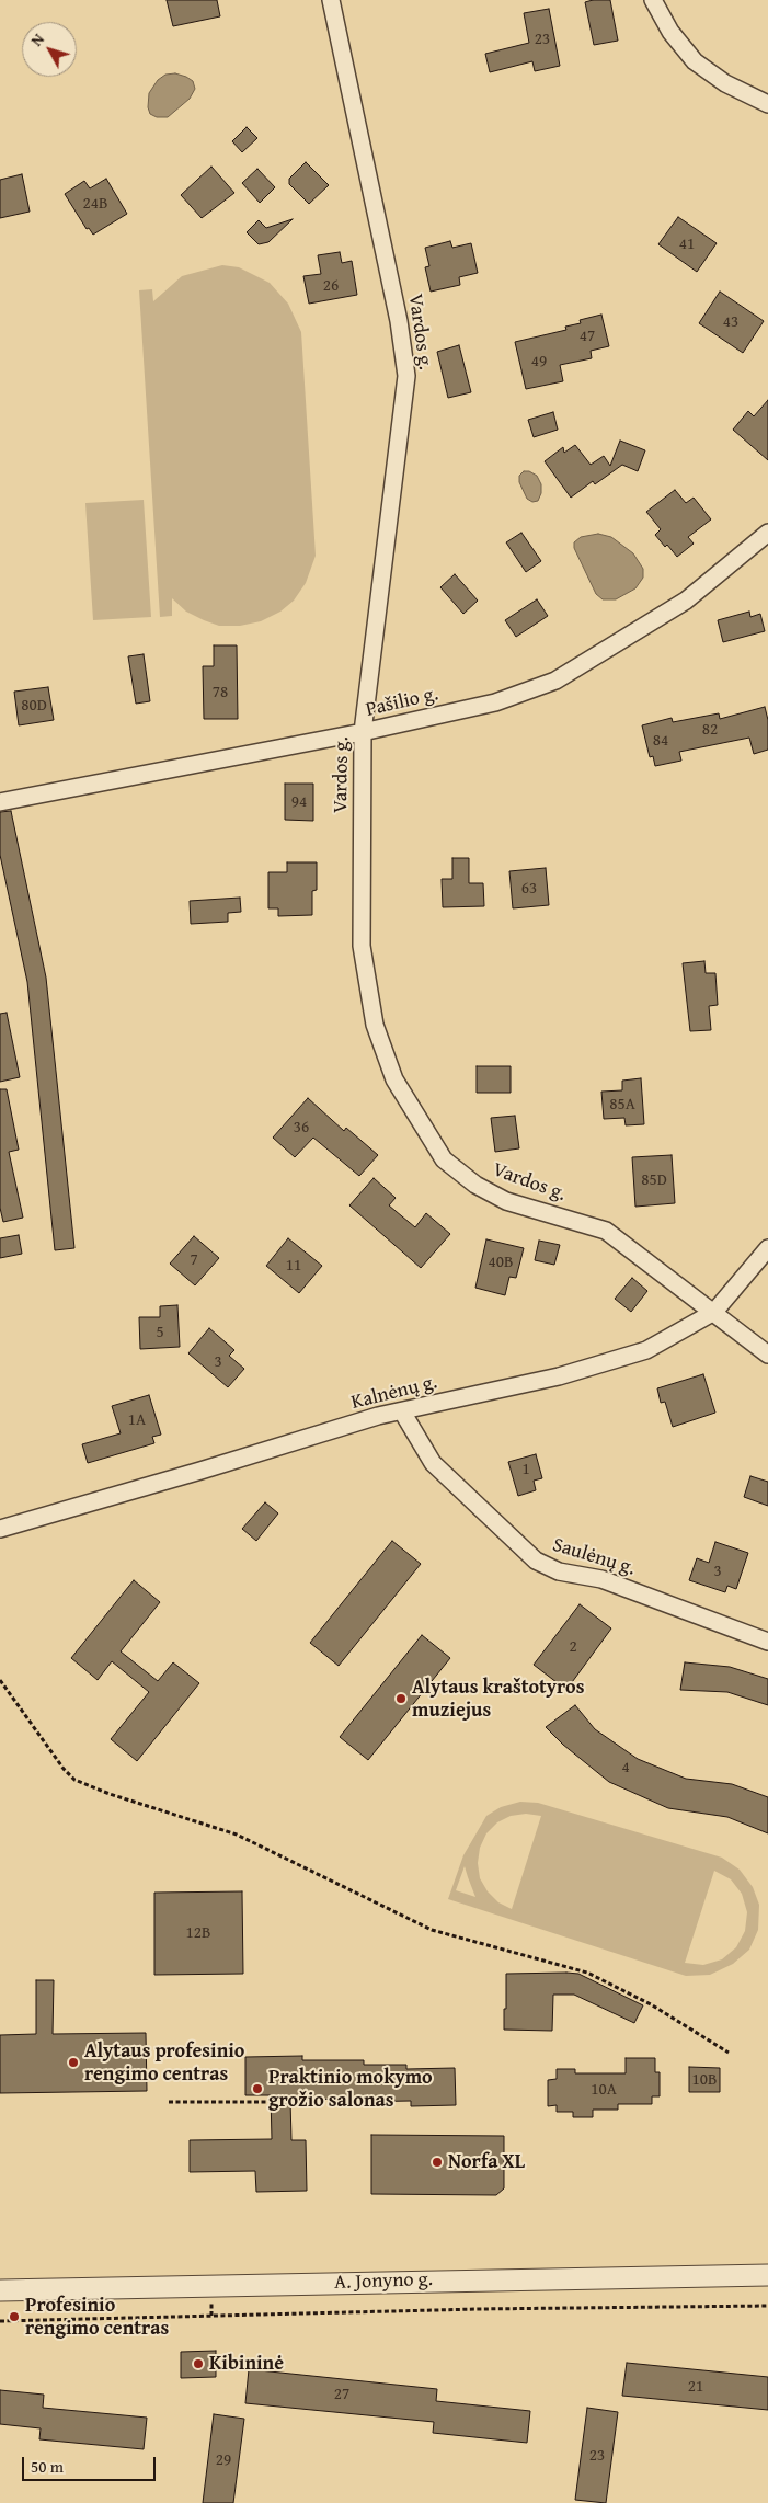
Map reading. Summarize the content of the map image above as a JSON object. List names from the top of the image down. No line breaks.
{"streets":{"street":["Vardos g.","Pašilio g.","Kalnėnų g.","Saulėnų g.","A. Jonyno g."]},"crossings":[["Vardos g.","Pašilio g."],["Vardos g.","Kalnėnų g."],["Kalnėnų g.","Saulėnų g."]],"places":["Alytaus kraštotyros muziejus","Alytaus profesinio rengimo centras","Praktinio mokymo grožio salonas","Norfa XL","Profesinio rengimo centras","Kibininė"],"house_numbers":["23","24B","41","26","43","47","49","78","80D","82","84","94","63","85A","36","85D","7","40B","11","5","3","1A","1","3","2","4","12B","10B","10A","21","27","23","29"],"scale_bar":"50 m","north":"top left"}
